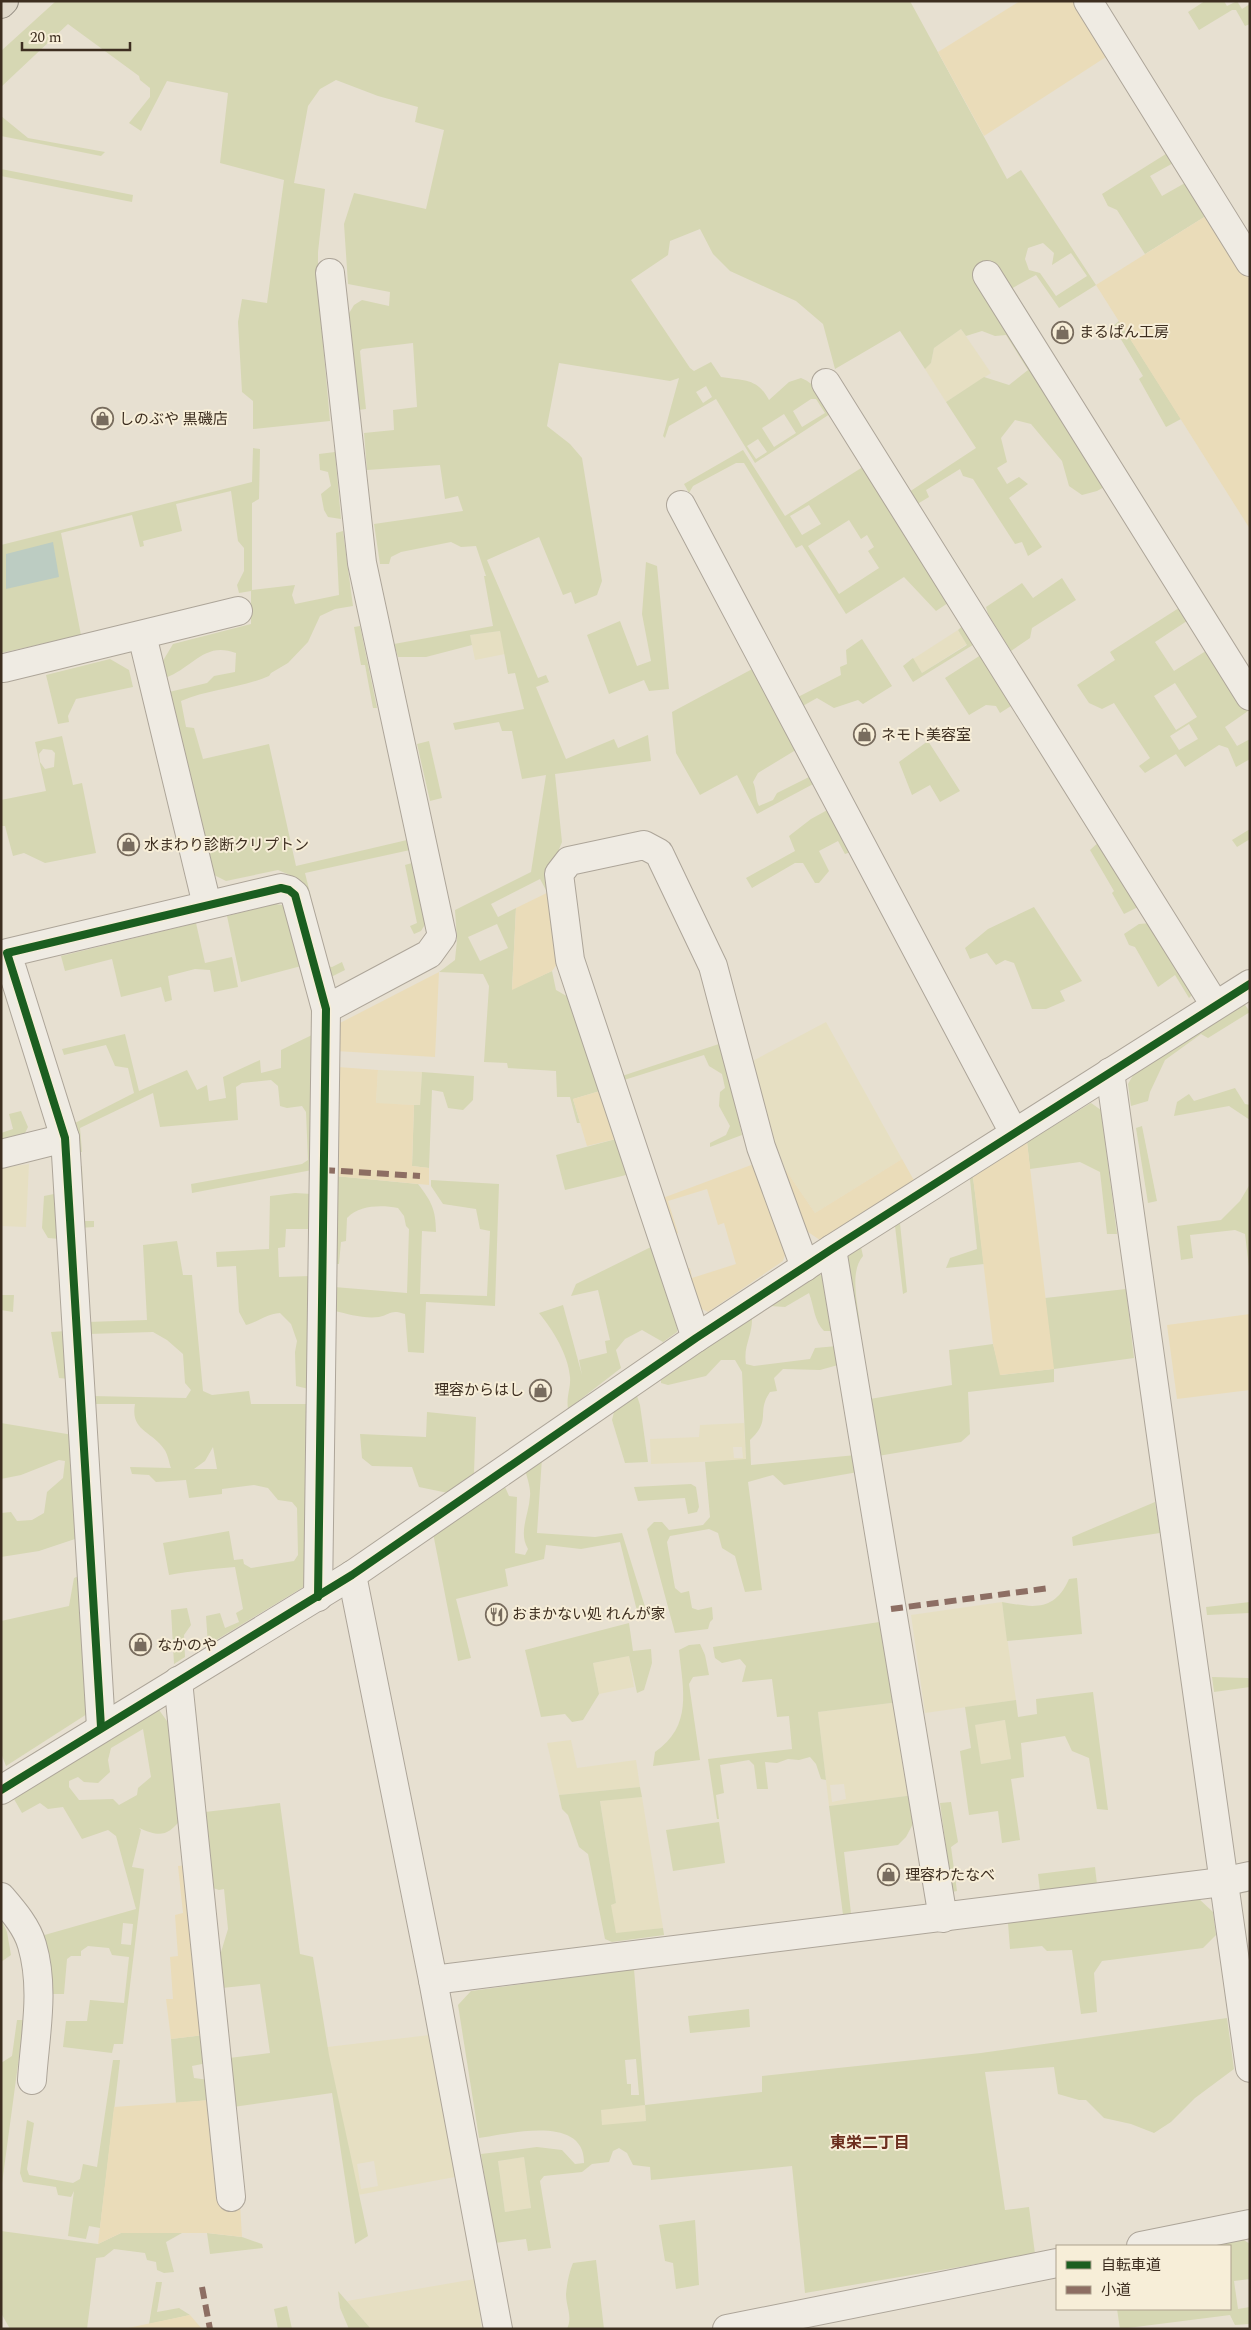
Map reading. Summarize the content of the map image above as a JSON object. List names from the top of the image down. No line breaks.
{"districts":["東栄二丁目"],"places":{"shop":["まるぱん工房","しのぶや 黒磯店","ネモト美容室","水まわり診断クリプトン","理容からはし","なかのや","理容わたなべ"],"restaurant":["おまかない処 れんが家"]},"legend":["自転車道","小道"],"scale_bar":"20 m"}
